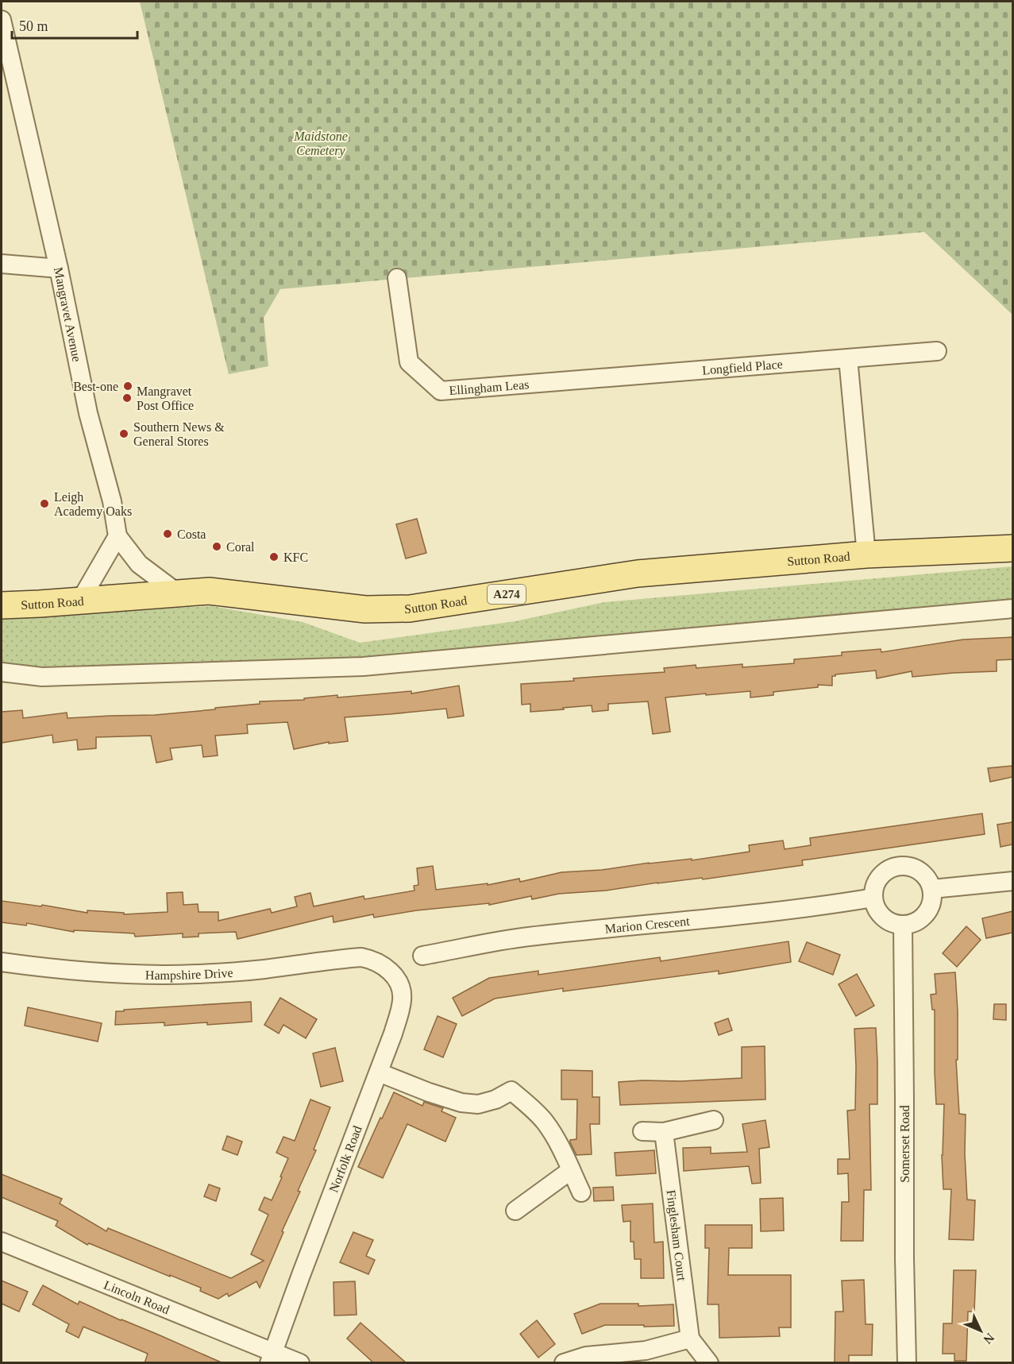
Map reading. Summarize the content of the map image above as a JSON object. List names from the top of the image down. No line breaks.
{"streets":{"main road":["Sutton Road","A274"],"street":["Mangravet Avenue","Longfield Place","Ellingham Leas","Marion Crescent","Hampshire Drive","Somerset Road","Norfolk Road","Finglesham Court","Lincoln Road"]},"crossings":[["Longfield Place","Ellingham Leas"],["Marion Crescent","Somerset Road"],["Hampshire Drive","Norfolk Road"],["Norfolk Road","Lincoln Road"]],"parks":["Maidstone Cemetery"],"places":["Best-one","Mangravet Post Office","Southern News & General Stores","Leigh Academy Oaks","Costa","Coral","KFC"],"scale_bar":"50 m","north":"bottom right"}
